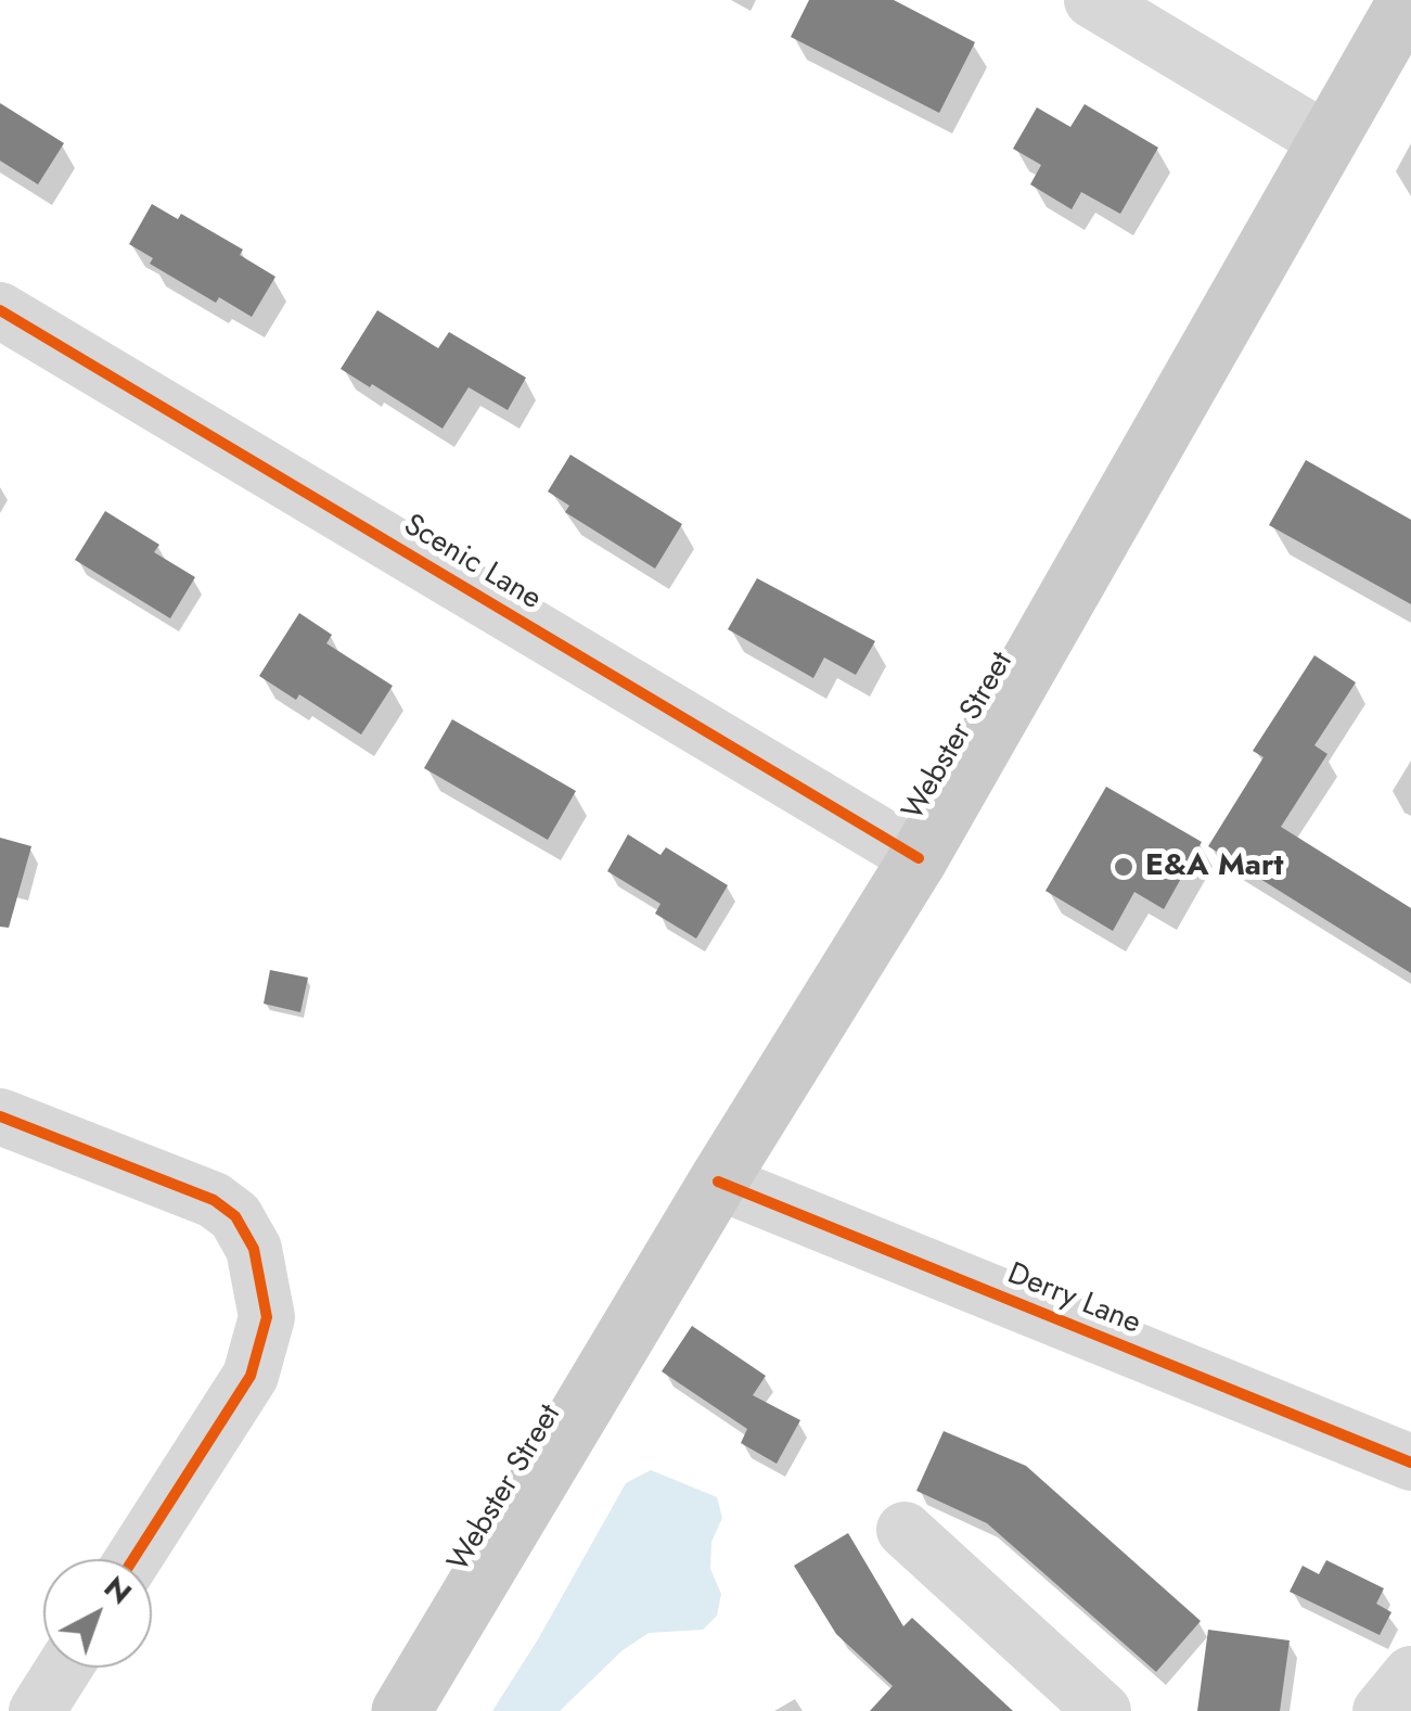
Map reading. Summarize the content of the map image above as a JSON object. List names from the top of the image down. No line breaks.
{"streets":{"main road":["Webster Street"],"street":["Scenic Lane","Derry Lane"]},"crossings":[["Scenic Lane","Webster Street"],["Webster Street","Derry Lane"]],"places":["E&A Mart"],"north":"top right"}
